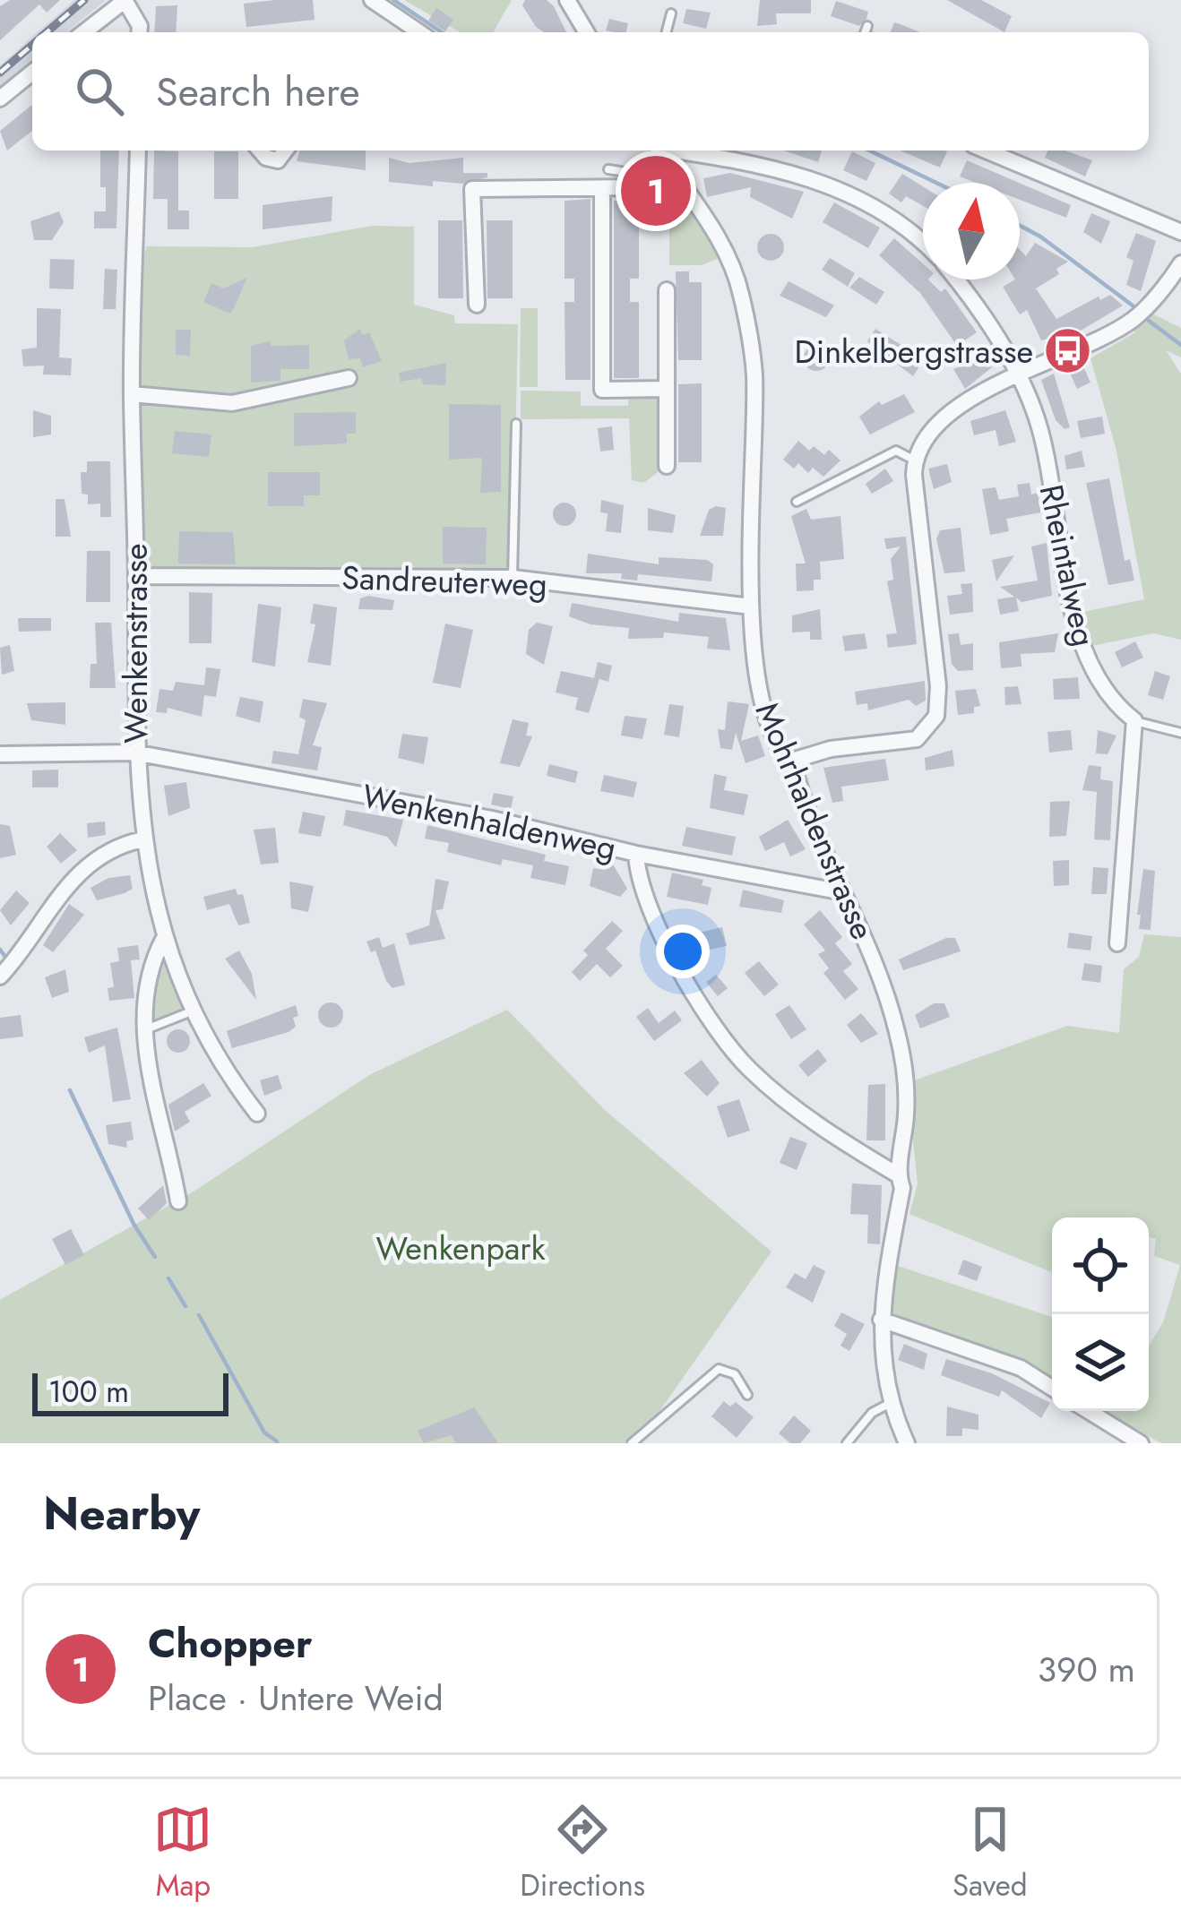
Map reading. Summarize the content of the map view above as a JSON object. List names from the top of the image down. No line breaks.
{"streets":{"street":["Rheintalweg","Sandreuterweg","Wenkenstrasse","Mohrhaldenstrasse","Wenkenhaldenweg"]},"crossings":[["Sandreuterweg","Wenkenstrasse"],["Sandreuterweg","Mohrhaldenstrasse"],["Wenkenstrasse","Wenkenhaldenweg"],["Mohrhaldenstrasse","Wenkenhaldenweg"]],"parks":["Wenkenpark"],"places":{"bus stop":["Dinkelbergstrasse"]},"scale_bar":"100 m","north":"top","page":{"search":"Search here","pins":"1","scale":"100 m","heading":"Nearby","list":[{"mark":"1","name":"Chopper","note":"Place · Untere Weid","value":"390 m"}],"nav":["Map","Directions","Saved"]}}
